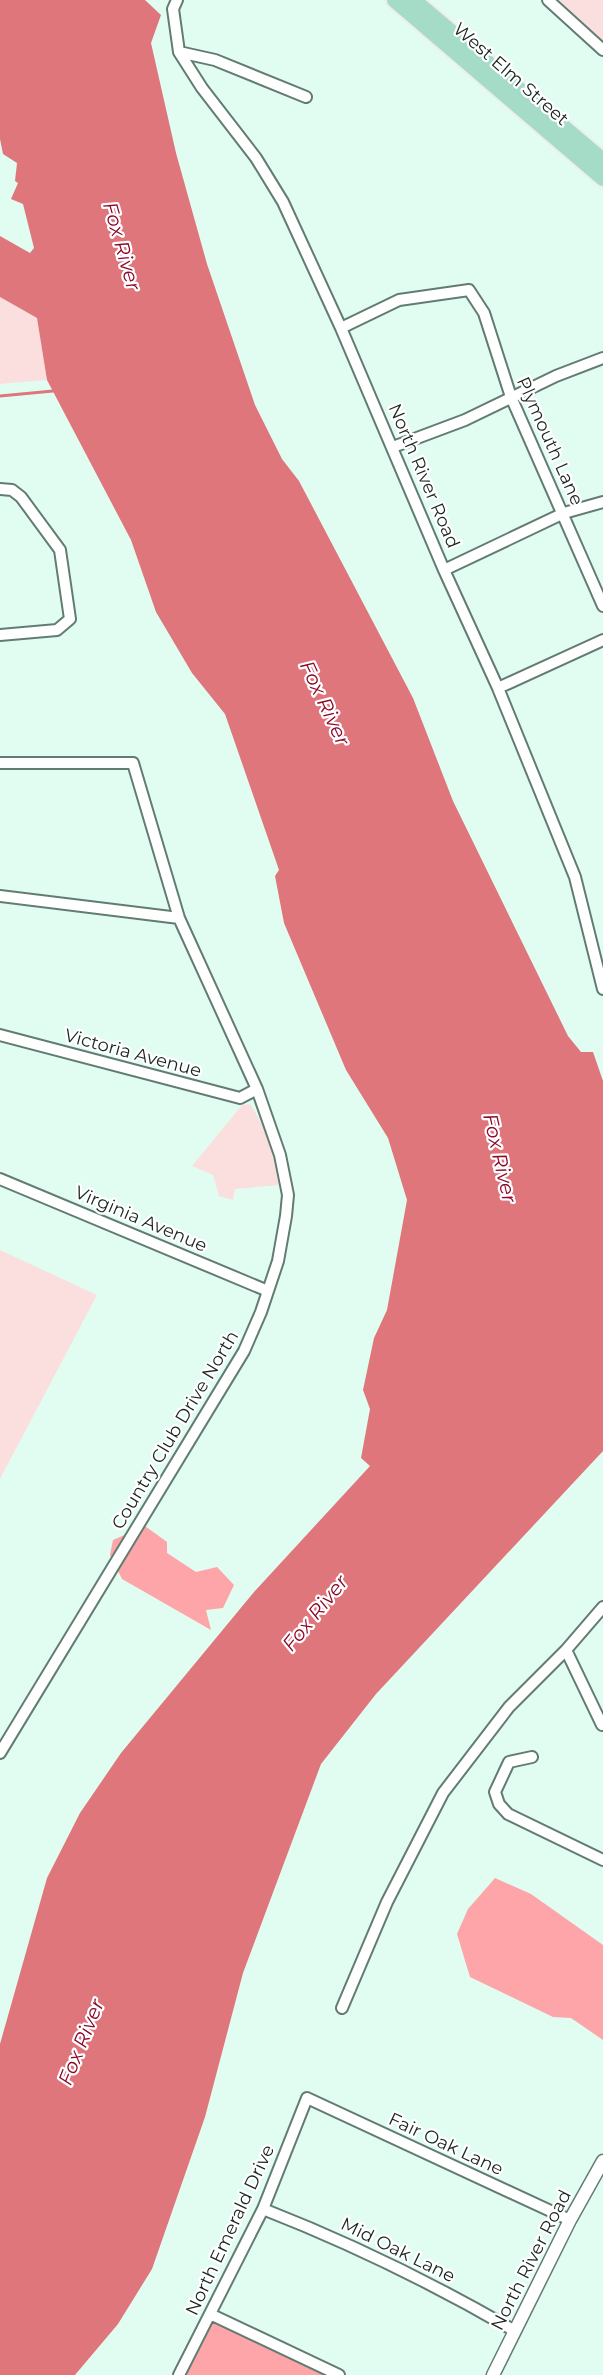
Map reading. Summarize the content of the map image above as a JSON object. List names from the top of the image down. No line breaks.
{"streets":{"main road":["West Elm Street"],"street":["Plymouth Lane","North River Road","Victoria Avenue","Virginia Avenue","Country Club Drive North","Fair Oak Lane","North Emerald Drive","Mid Oak Lane"]},"crossings":[["Plymouth Lane","North River Road"],["North River Road","Fair Oak Lane"],["North River Road","Mid Oak Lane"],["Victoria Avenue","Country Club Drive North"],["Virginia Avenue","Country Club Drive North"],["Fair Oak Lane","North Emerald Drive"],["North Emerald Drive","Mid Oak Lane"]],"water":["Fox River"]}
